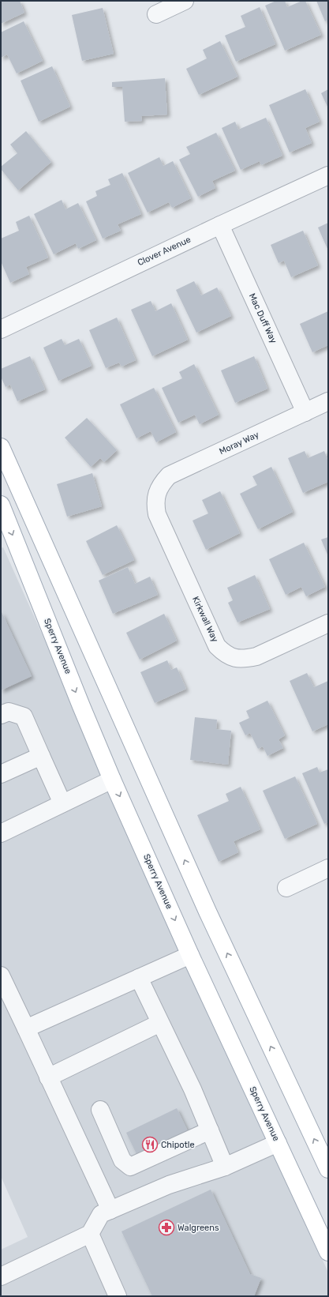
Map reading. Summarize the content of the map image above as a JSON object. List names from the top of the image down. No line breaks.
{"streets":{"main road":["Sperry Avenue"],"street":["Clover Avenue","Mac Duff Way","Moray Way","Kirkwall Way"]},"crossings":[["Clover Avenue","Mac Duff Way"],["Mac Duff Way","Moray Way"],["Moray Way","Kirkwall Way"]],"places":{"restaurant":["Chipotle"],"pharmacy":["Walgreens"]}}
